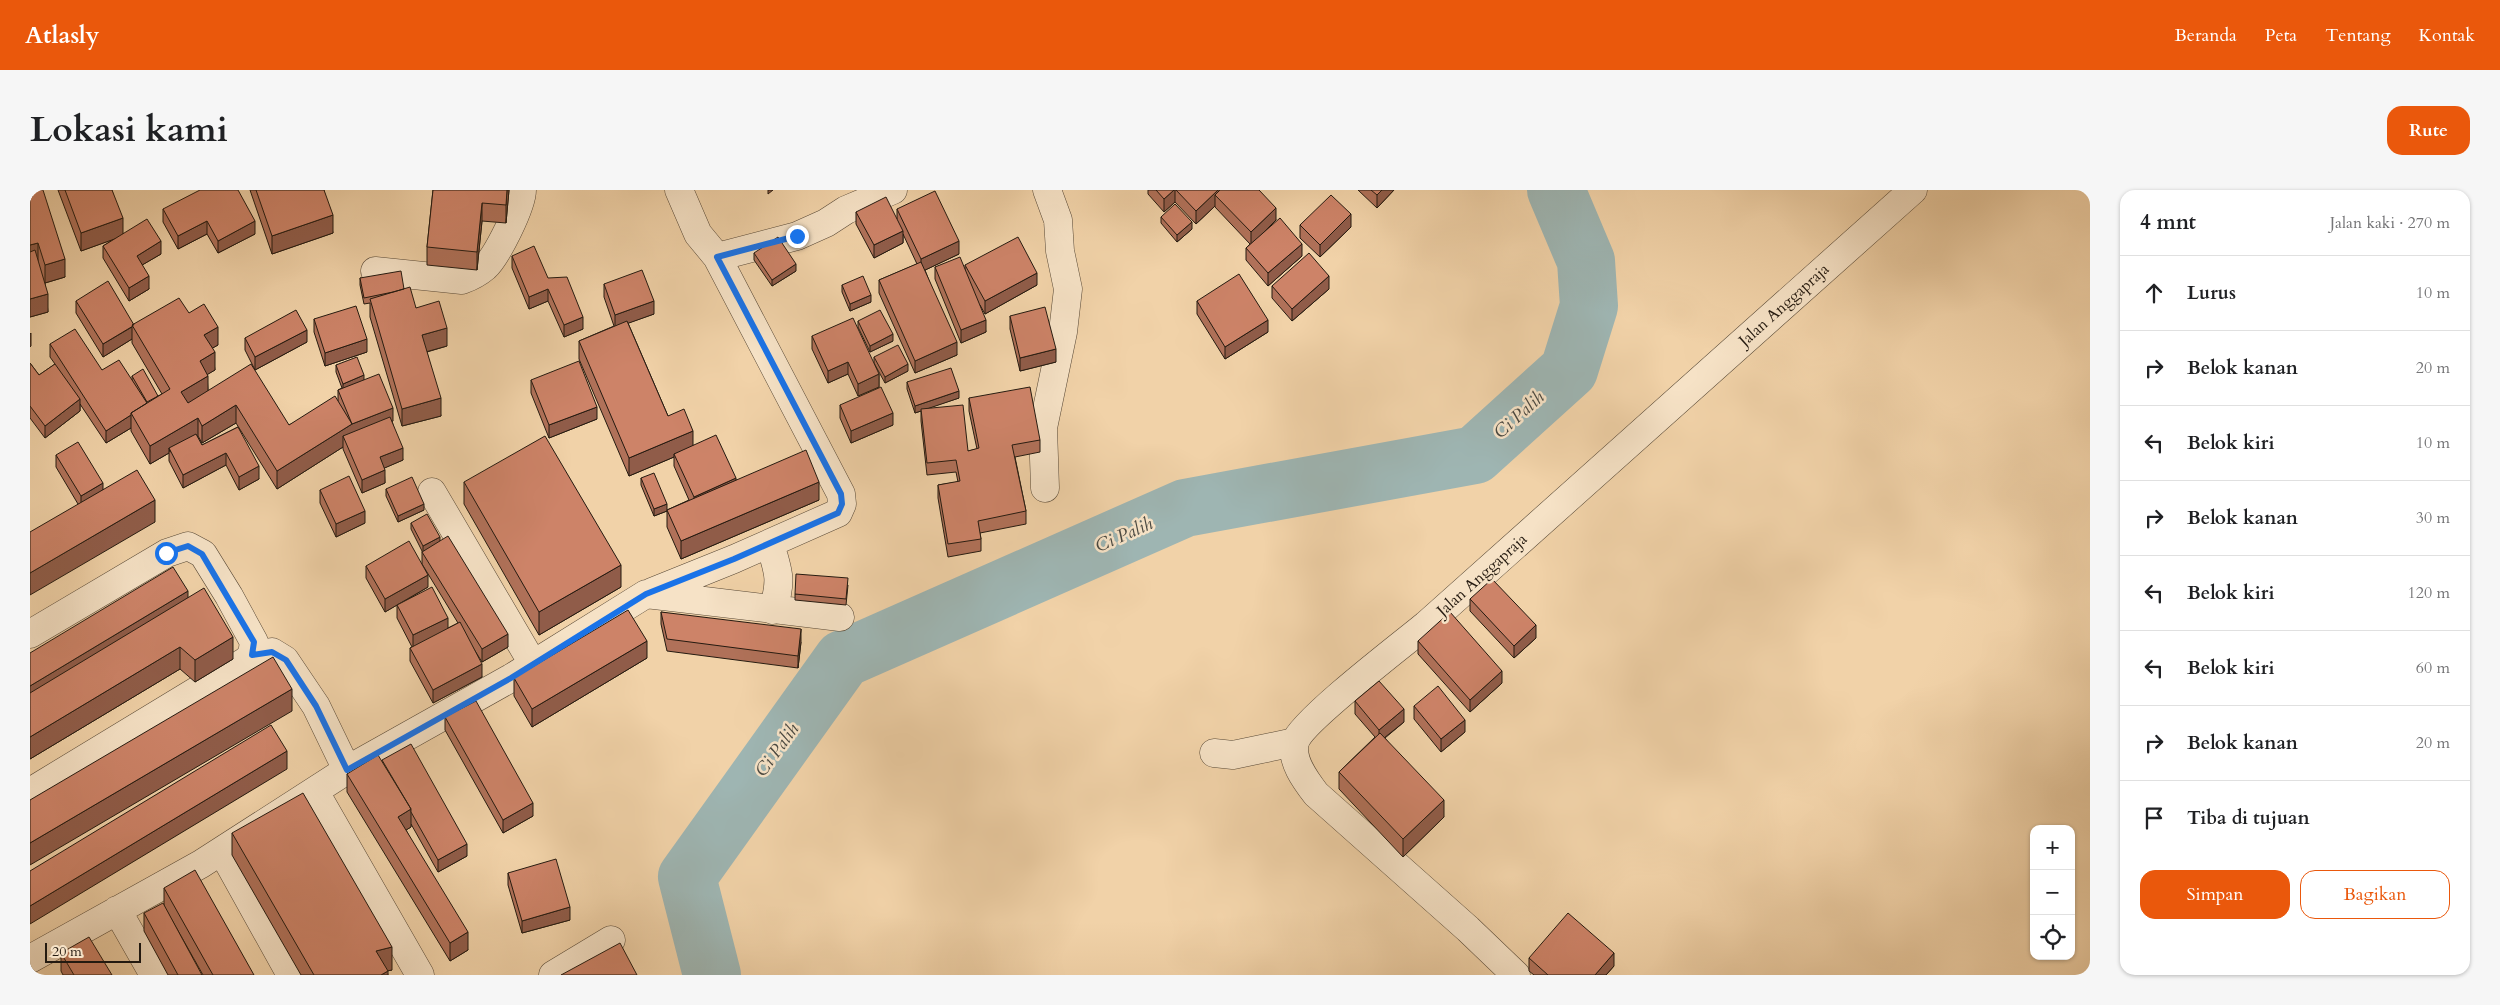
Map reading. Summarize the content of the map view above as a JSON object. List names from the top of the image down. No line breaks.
{"streets":{"street":["Jalan Anggapraja"]},"water":["Ci Palih"],"scale_bar":"20 m","page":{"header":"Atlasly","nav":["Beranda","Peta","Tentang","Kontak"],"title":"Lokasi kami","buttons":["Rute",["Simpan","Bagikan"]],"heading":["4 mnt","Jalan kaki · 270 m"],"list":[["Lurus","10 m"],["Belok kanan","20 m"],["Belok kiri","10 m"],["Belok kanan","30 m"],["Belok kiri","120 m"],["Belok kiri","60 m"],["Belok kanan","20 m"],"Tiba di tujuan"],"map_buttons":["+","−"],"scale":"20 m"}}
